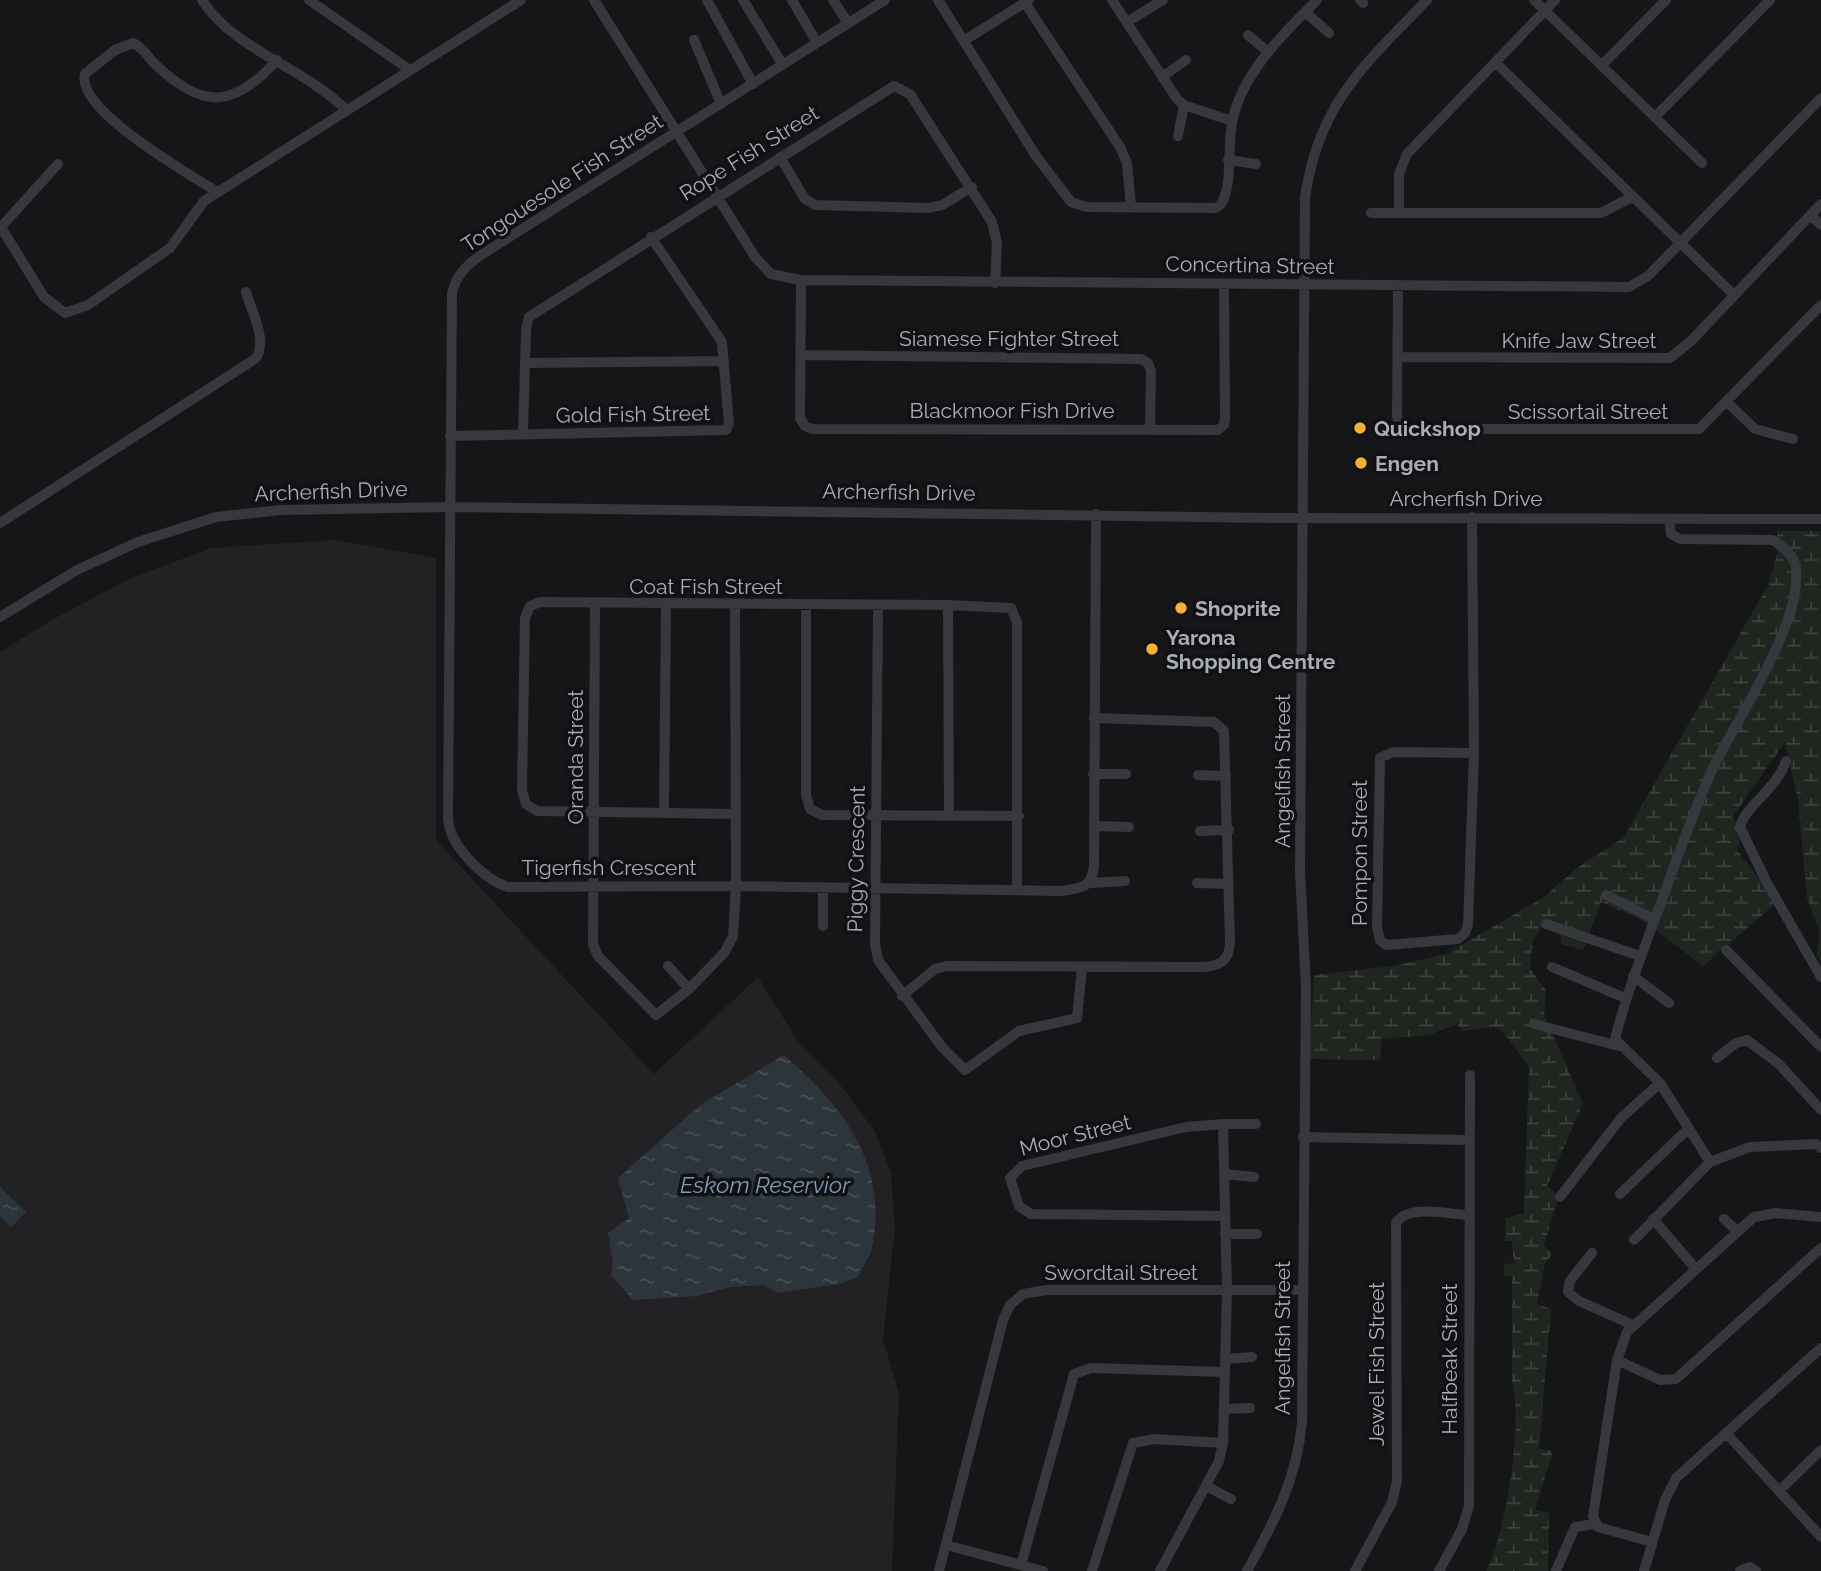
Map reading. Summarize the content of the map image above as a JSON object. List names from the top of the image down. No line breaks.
{"streets":{"street":["Rope Fish Street","Tongouesole Fish Street","Concertina Street","Siamese Fighter Street","Knife Jaw Street","Blackmoor Fish Drive","Scissortail Street","Gold Fish Street","Archerfish Drive","Coat Fish Street","Oranda Street","Angelfish Street","Pompon Street","Piggy Crescent","Tigerfish Crescent","Moor Street","Swordtail Street","Halfbeak Street","Jewel Fish Street"]},"crossings":[["Rope Fish Street","Concertina Street"],["Rope Fish Street","Gold Fish Street"],["Tongouesole Fish Street","Concertina Street"],["Tongouesole Fish Street","Gold Fish Street"],["Tongouesole Fish Street","Archerfish Drive"],["Tongouesole Fish Street","Tigerfish Crescent"],["Concertina Street","Blackmoor Fish Drive"],["Concertina Street","Scissortail Street"],["Concertina Street","Angelfish Street"],["Siamese Fighter Street","Blackmoor Fish Drive"],["Knife Jaw Street","Scissortail Street"],["Archerfish Drive","Angelfish Street"],["Archerfish Drive","Pompon Street"],["Archerfish Drive","Tigerfish Crescent"],["Coat Fish Street","Oranda Street"],["Coat Fish Street","Piggy Crescent"],["Coat Fish Street","Tigerfish Crescent"],["Oranda Street","Tigerfish Crescent"],["Angelfish Street","Swordtail Street"],["Piggy Crescent","Tigerfish Crescent"],["Halfbeak Street","Jewel Fish Street"]],"water":["Eskom Reservior"],"places":["Quickshop","Engen","Shoprite","Yarona Shopping Centre"]}
